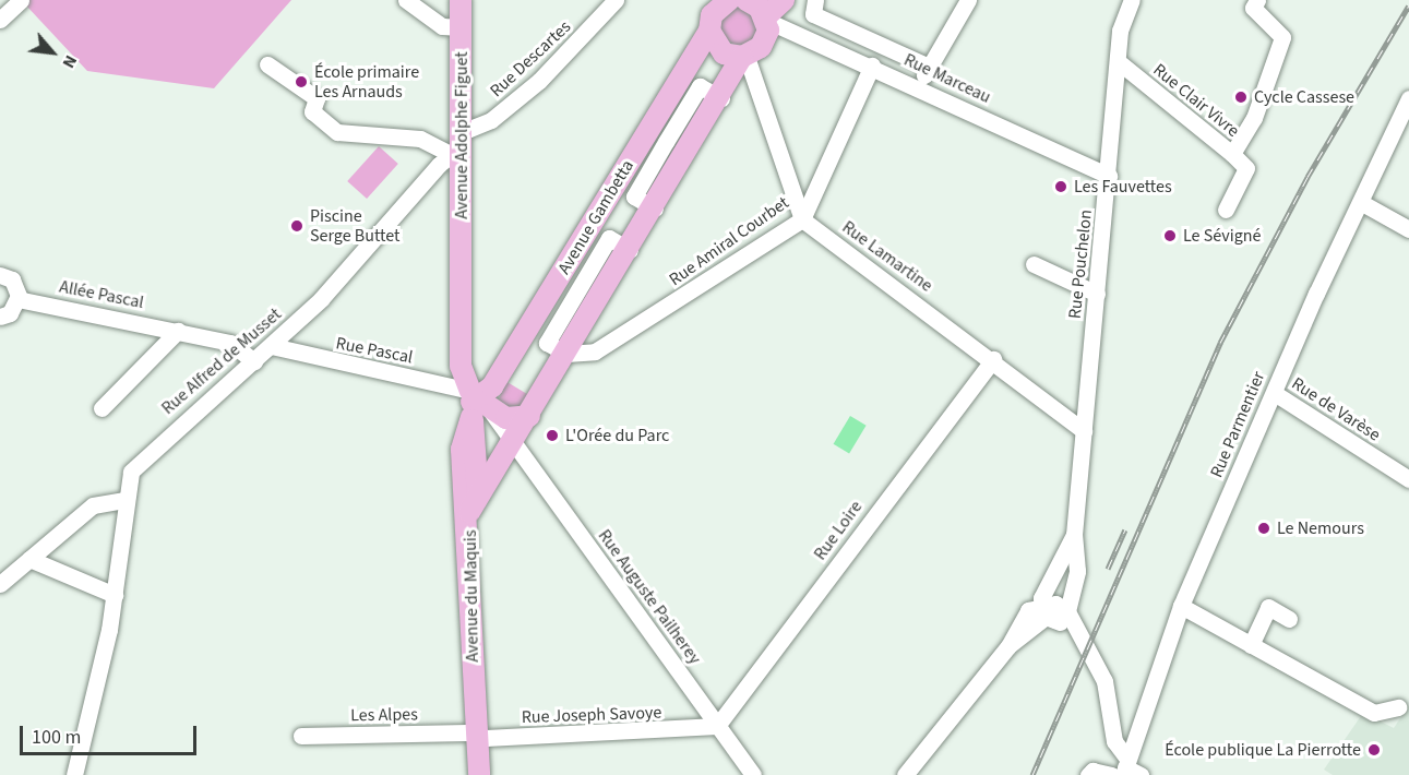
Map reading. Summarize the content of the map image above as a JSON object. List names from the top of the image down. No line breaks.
{"streets":{"main road":["Avenue Adolphe Figuet","Avenue Gambetta","Avenue du Maquis"],"street":["Rue Descartes","Rue Marceau","Rue Clair Vivre","Rue Amiral Courbet","Rue Lamartine","Rue Pouchelon","Allée Pascal","Rue Pascal","Rue Alfred de Musset","Rue de Varèse","Rue Parmentier","Rue Loire","Rue Auguste Pailherey","Les Alpes","Rue Joseph Savoye"]},"crossings":[["Rue Descartes","Avenue Adolphe Figuet"],["Rue Descartes","Rue Alfred de Musset"],["Rue Marceau","Rue Amiral Courbet"],["Rue Marceau","Rue Pouchelon"],["Rue Clair Vivre","Rue Pouchelon"],["Avenue Adolphe Figuet","Avenue Gambetta"],["Avenue Adolphe Figuet","Rue Pascal"],["Avenue Adolphe Figuet","Rue Alfred de Musset"],["Avenue Adolphe Figuet","Avenue du Maquis"],["Avenue Gambetta","Rue Pascal"],["Avenue Gambetta","Avenue du Maquis"],["Rue Amiral Courbet","Rue Lamartine"],["Rue Lamartine","Rue Pouchelon"],["Rue Lamartine","Rue Loire"],["Allée Pascal","Rue Alfred de Musset"],["Rue Pascal","Rue Alfred de Musset"],["Rue Pascal","Avenue du Maquis"],["Rue de Varèse","Rue Parmentier"],["Rue Loire","Rue Auguste Pailherey"],["Rue Loire","Rue Joseph Savoye"],["Avenue du Maquis","Les Alpes"],["Avenue du Maquis","Rue Joseph Savoye"],["Rue Auguste Pailherey","Rue Joseph Savoye"],["Les Alpes","Rue Joseph Savoye"]],"places":["École primaire Les Arnauds","Cycle Cassese","Les Fauvettes","Piscine Serge Buttet","Le Sévigné","L'Orée du Parc","Le Nemours","École publique La Pierrotte"],"scale_bar":"100 m","north":"bottom right"}
